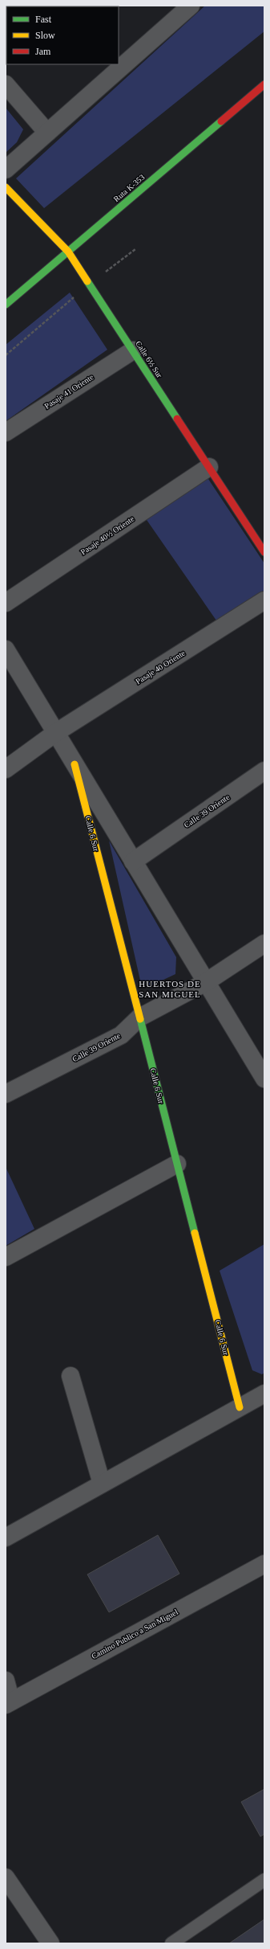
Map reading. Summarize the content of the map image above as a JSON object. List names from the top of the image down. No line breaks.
{"streets":{"street":["Ruta K-353","Calle 6½ Sur","Pasaje 41 Oriente","Pasaje 40½ Oriente","Pasaje 40 Oriente","Calle 39 Oriente","Calle 6 Sur","Camino Publico a San Miguel"]},"crossings":[["Ruta K-353","Calle 6½ Sur"],["Calle 6½ Sur","Pasaje 41 Oriente"],["Calle 6½ Sur","Pasaje 40½ Oriente"],["Pasaje 40 Oriente","Calle 6 Sur"],["Calle 39 Oriente","Calle 6 Sur"]],"districts":["HUERTOS DE SAN MIGUEL"],"legend":["Fast","Slow","Jam"]}
